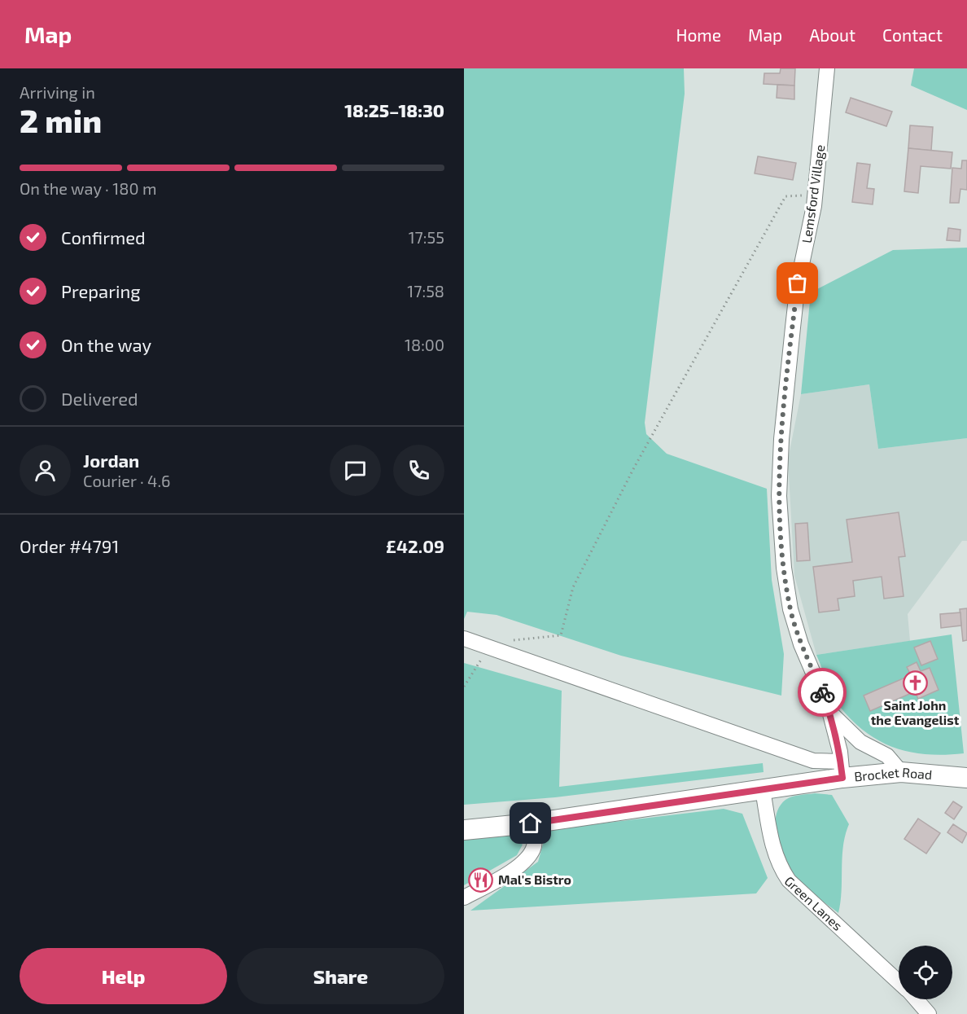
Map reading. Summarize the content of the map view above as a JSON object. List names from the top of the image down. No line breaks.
{"streets":{"main road":["Brocket Road"],"street":["Lemsford Village","Green Lanes"]},"crossings":[["Lemsford Village","Brocket Road"],["Brocket Road","Green Lanes"]],"places":{"church":["Saint John the Evangelist"],"restaurant":["Mal's Bistro"]},"page":{"header":"Map","nav":["Home","Map","About","Contact"],"heading":["2 min","Arriving in","18:25–18:30"],"panel":["Jordan","Courier · 4.6","Order #4791","£42.09"],"bar":"On the way · 180 m","list":[["Confirmed","17:55"],["Preparing","17:58"],["On the way","18:00"],"Delivered"],"buttons":["Help","Share"]}}
